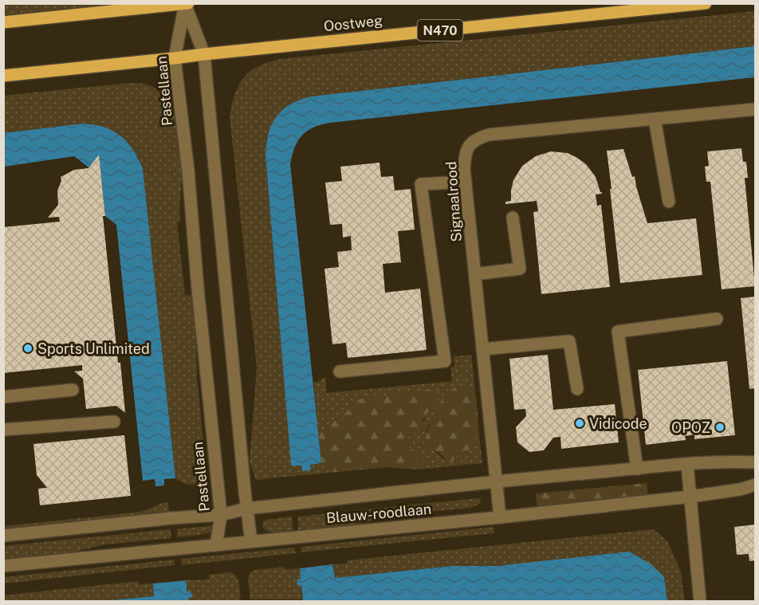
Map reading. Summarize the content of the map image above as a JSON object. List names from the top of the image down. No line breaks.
{"streets":{"main road":["Oostweg","N470"],"street":["Pastellaan","Signaalrood","Blauw-roodlaan"]},"crossings":[["Oostweg","Pastellaan"],["Pastellaan","Blauw-roodlaan"],["Signaalrood","Blauw-roodlaan"]],"places":["Sports Unlimited","Vidicode","OPOZ"]}
